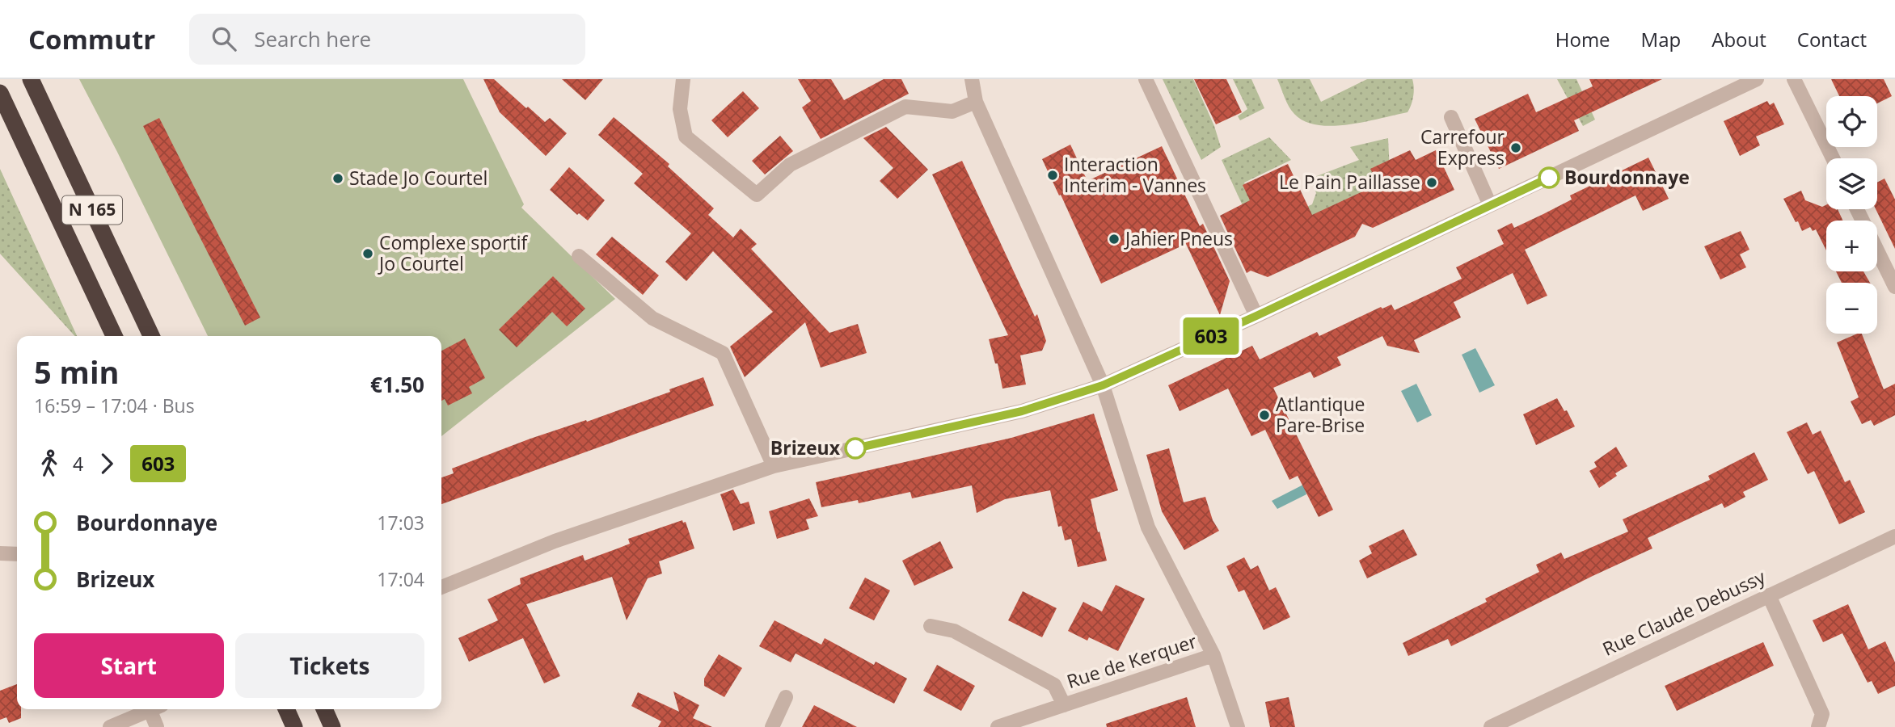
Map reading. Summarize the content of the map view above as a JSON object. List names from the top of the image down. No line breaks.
{"streets":{"highway":["N 165"],"street":["Rue Claude Debussy","Rue de Kerquer"]},"places":["Carrefour Express","Interaction Interim - Vannes","Bourdonnaye","Stade Jo Courtel","Le Pain Paillasse","Jahier Pneus","Complexe sportif Jo Courtel","Atlantique Pare-Brise","Brizeux"],"lines":["bus line 603"],"page":{"header":"Commutr","search":"Search here","nav":["Home","Map","About","Contact"],"on_map":"603","map_buttons":["+","−"],"heading":["5 min","16:59 – 17:04 · Bus","€1.50"],"legs":["4","603"],"list":[{"name":"Bourdonnaye","value":"17:03"},{"name":"Brizeux","value":"17:04"}],"buttons":["Start","Tickets"]}}
